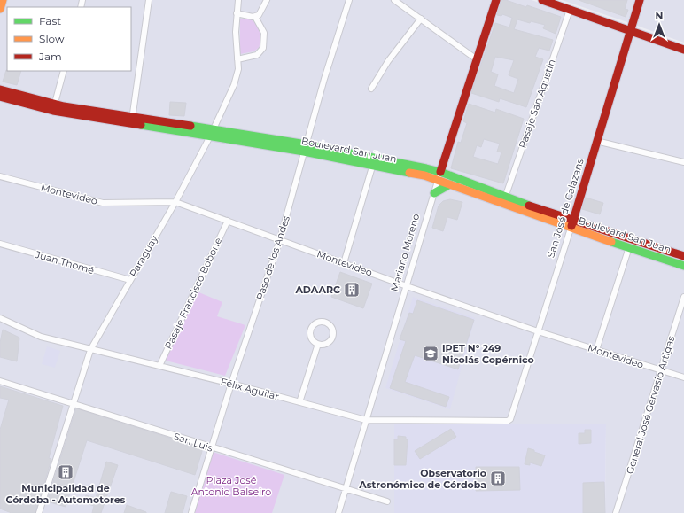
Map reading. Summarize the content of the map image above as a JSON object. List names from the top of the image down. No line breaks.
{"streets":{"main road":["Boulevard San Juan","San José de Calazans","Mariano Moreno"],"street":["Pasaje San Agustín","Montevideo","Paraguay","Paso de los Andes","Juan Thomé","Pasaje Francisco Bobone","Félix Aguilar","General José Gervasio Artigas","San Luis"]},"crossings":[["Pasaje San Agustín","Boulevard San Juan"],["Boulevard San Juan","San José de Calazans"],["Boulevard San Juan","Mariano Moreno"],["Boulevard San Juan","Paraguay"],["Boulevard San Juan","Paso de los Andes"],["Montevideo","San José de Calazans"],["Montevideo","Mariano Moreno"],["Montevideo","Paraguay"],["Montevideo","Paso de los Andes"],["Montevideo","Pasaje Francisco Bobone"],["Montevideo","General José Gervasio Artigas"],["San José de Calazans","Félix Aguilar"],["Mariano Moreno","Félix Aguilar"],["Mariano Moreno","San Luis"],["Paraguay","Juan Thomé"],["Paraguay","Félix Aguilar"],["Paraguay","San Luis"],["Paso de los Andes","Félix Aguilar"],["Paso de los Andes","San Luis"],["Pasaje Francisco Bobone","Félix Aguilar"]],"parks":["Plaza José Antonio Balseiro"],"places":{"building":["ADAARC","Municipalidad de Córdoba - Automotores","Observatorio Astronómico de Córdoba"],"school or university":["IPET N° 249 Nicolás Copérnico"]},"legend":["Fast","Slow","Jam"],"north":"top"}
